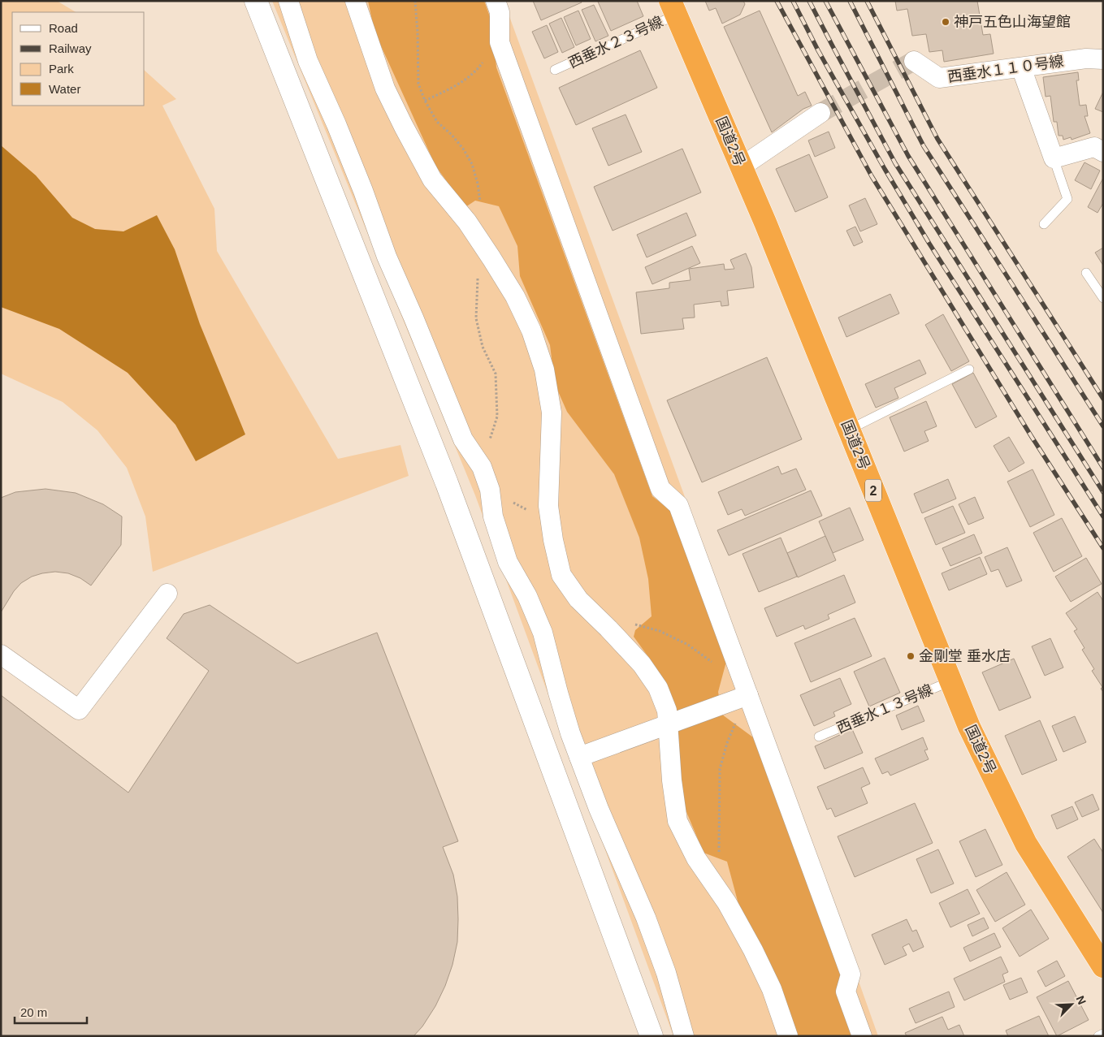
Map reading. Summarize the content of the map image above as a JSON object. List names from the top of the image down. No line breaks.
{"streets":{"highway":["国道2号","2"],"street":["西垂水１１０号線"],"lane":["西垂水２３号線","西垂水１３号線"]},"crossings":[["西垂水２３号線","国道2号"],["国道2号","西垂水１３号線"]],"places":["神戸五色山海望館","金剛堂 垂水店"],"legend":["Road","Railway","Park","Water"],"scale_bar":"20 m","north":"top right"}
